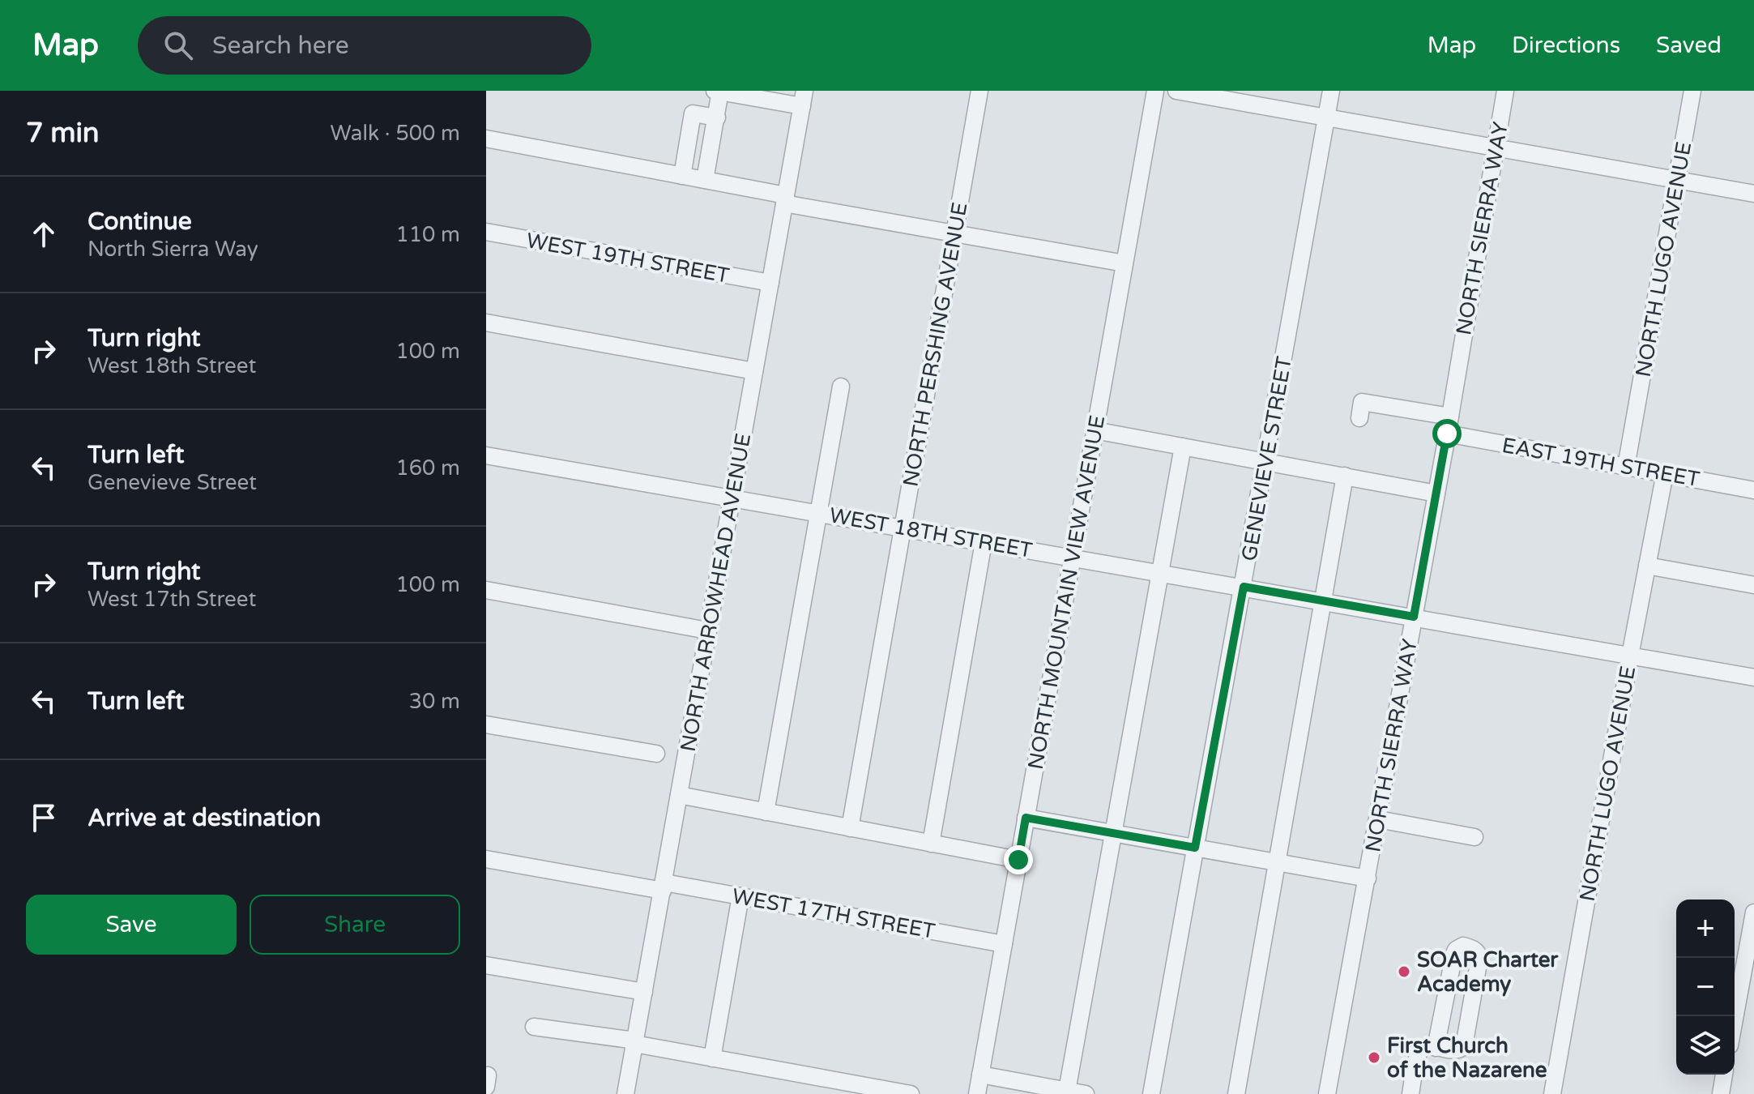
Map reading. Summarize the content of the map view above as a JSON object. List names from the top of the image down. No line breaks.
{"streets":{"street":["NORTH SIERRA WAY","WEST 19TH STREET","NORTH LUGO AVENUE","NORTH PERSHING AVENUE","GENEVIEVE STREET","EAST 19TH STREET","WEST 18TH STREET","NORTH ARROWHEAD AVENUE","NORTH MOUNTAIN VIEW AVENUE","WEST 17TH STREET"]},"crossings":[["NORTH SIERRA WAY","EAST 19TH STREET"],["NORTH SIERRA WAY","WEST 18TH STREET"],["WEST 19TH STREET","NORTH ARROWHEAD AVENUE"],["NORTH LUGO AVENUE","EAST 19TH STREET"],["NORTH LUGO AVENUE","WEST 18TH STREET"],["NORTH PERSHING AVENUE","WEST 18TH STREET"],["GENEVIEVE STREET","WEST 18TH STREET"],["WEST 18TH STREET","NORTH ARROWHEAD AVENUE"],["WEST 18TH STREET","NORTH MOUNTAIN VIEW AVENUE"],["NORTH ARROWHEAD AVENUE","WEST 17TH STREET"],["NORTH MOUNTAIN VIEW AVENUE","WEST 17TH STREET"]],"places":["SOAR Charter Academy","First Church of the Nazarene"],"page":{"header":"Map","search":"Search here","nav":["Map","Directions","Saved"],"heading":["7 min","Walk · 500 m"],"list":[["Continue","North Sierra Way","110 m"],["Turn right","West 18th Street","100 m"],["Turn left","Genevieve Street","160 m"],["Turn right","West 17th Street","100 m"],["Turn left","30 m"],"Arrive at destination"],"buttons":["Save","Share"],"map_buttons":["+","−"]}}
